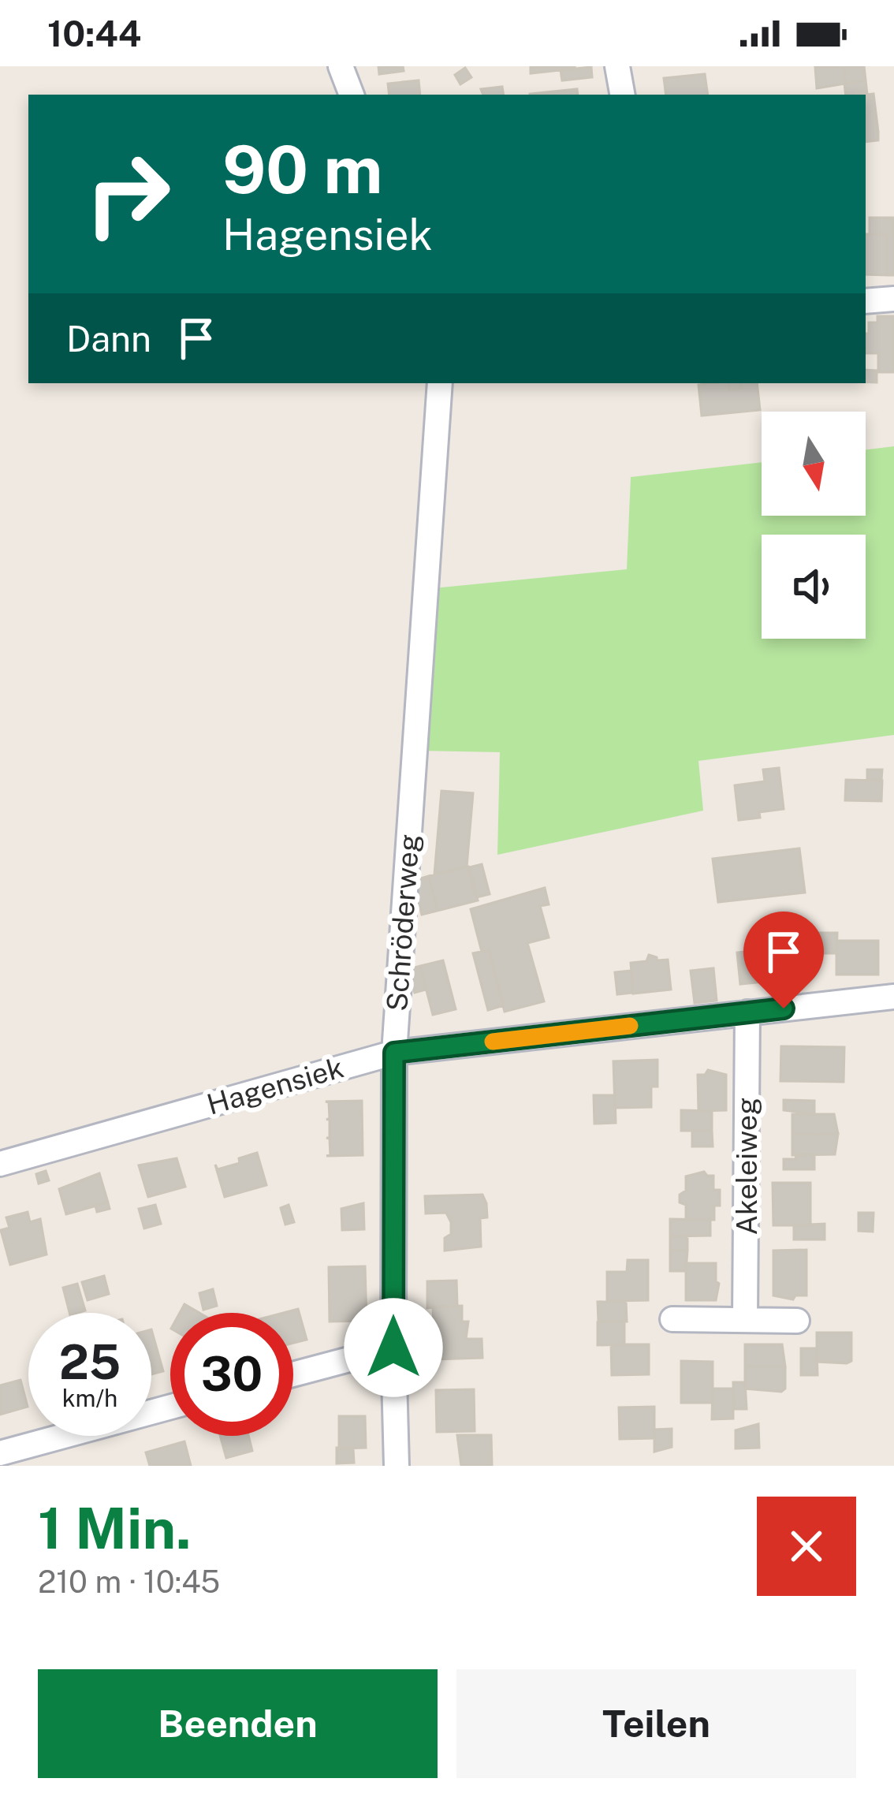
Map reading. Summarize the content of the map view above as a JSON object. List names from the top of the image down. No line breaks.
{"streets":{"street":["Schröderweg","Hagensiek","Akeleiweg"]},"crossings":[["Schröderweg","Hagensiek"],["Hagensiek","Akeleiweg"]],"north":"bottom","page":{"status":"10:44","turn":["90 m","Hagensiek"],"then":"Dann","speed":"25 km/h","limit":"30","heading":["1 Min.","210 m · 10:45"],"buttons":["Beenden","Teilen"]}}
